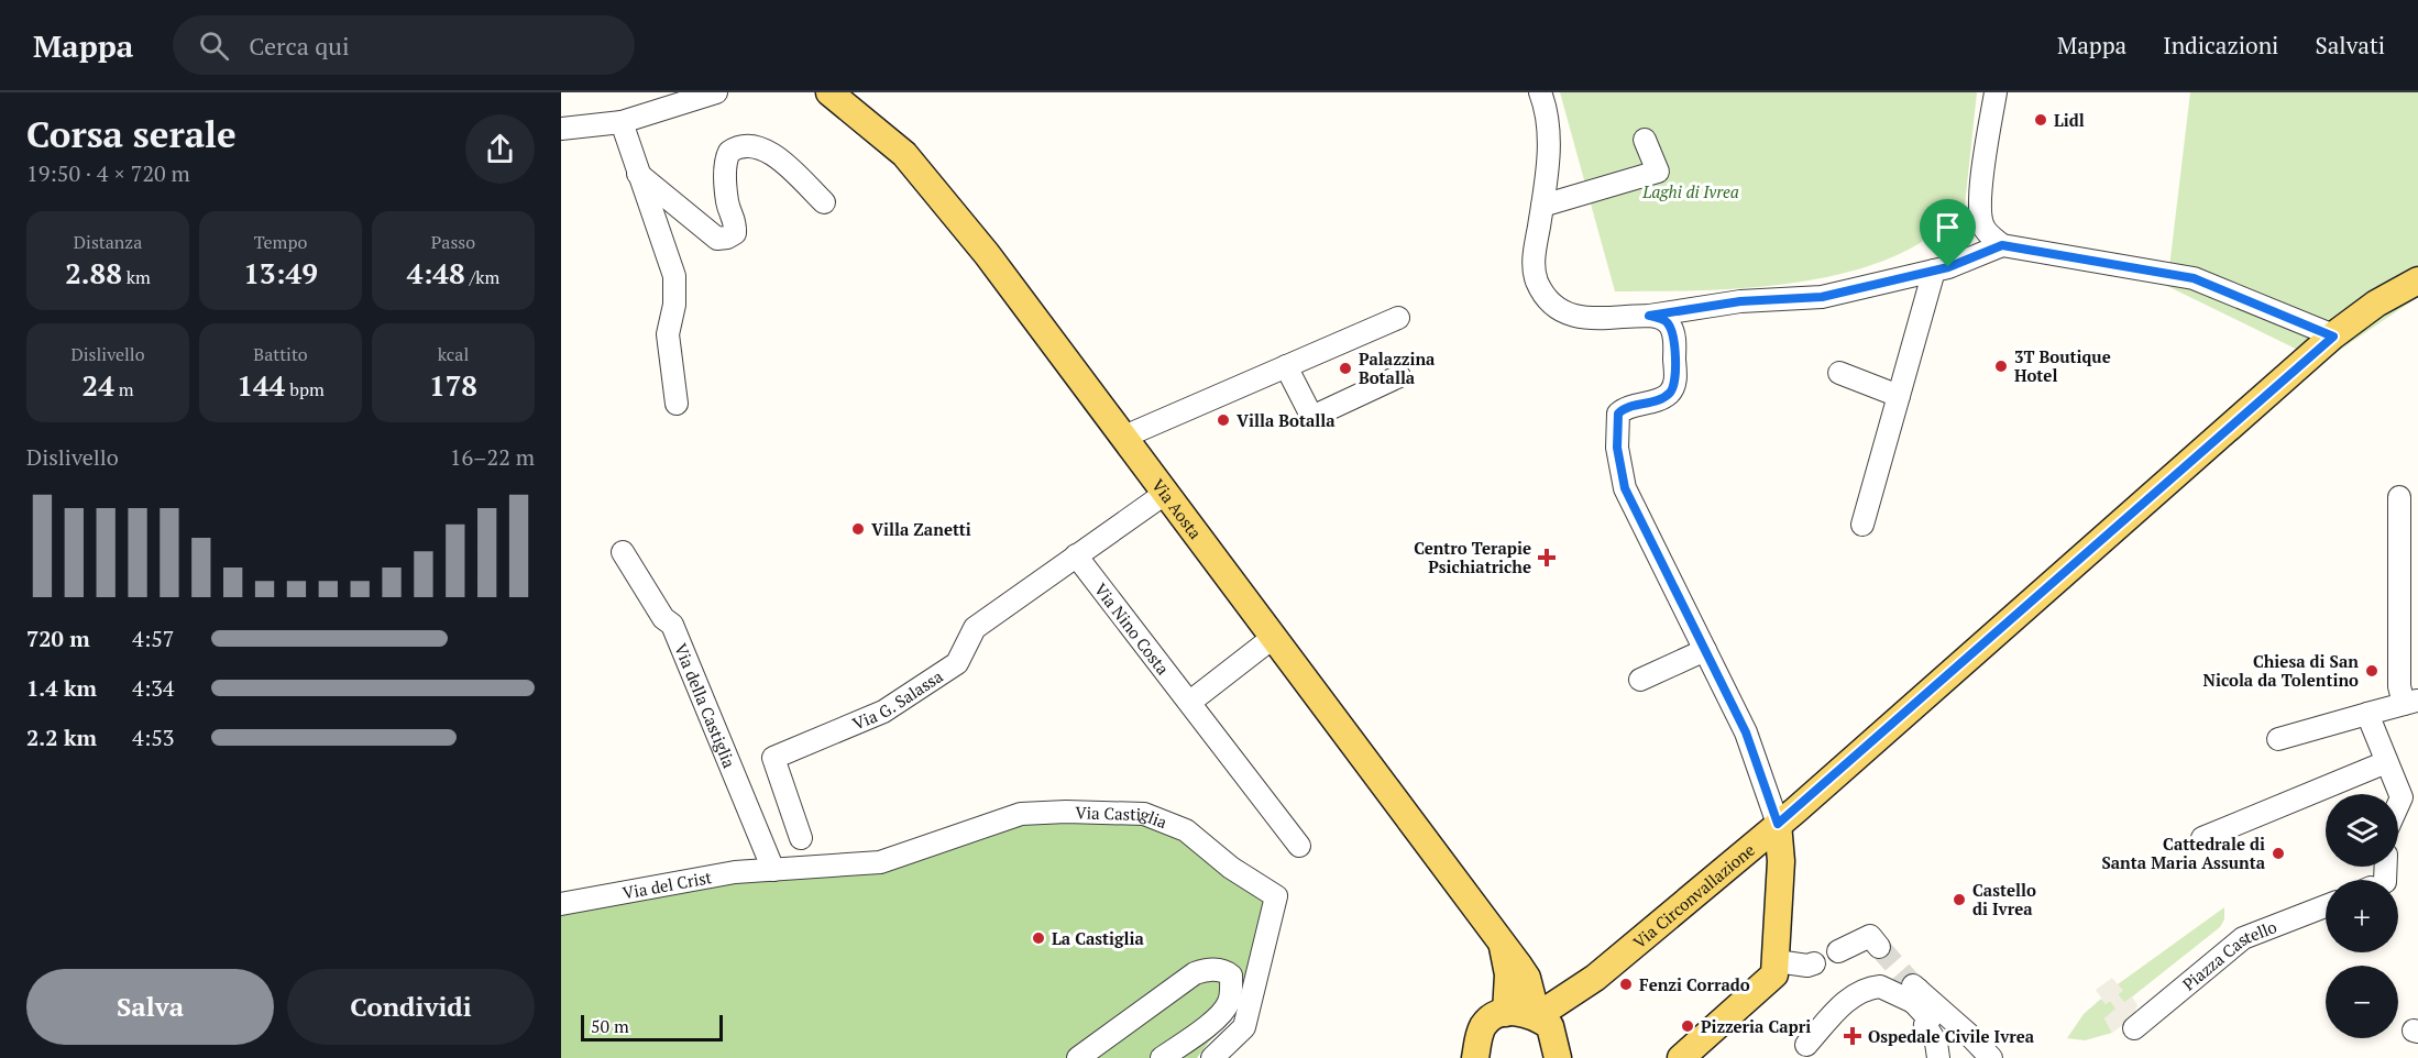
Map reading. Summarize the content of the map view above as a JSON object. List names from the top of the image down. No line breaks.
{"streets":{"main road":["Via Aosta","Via Circonvallazione"],"street":["Via Nino Costa","Via G. Salassa","Via della Castiglia","Via Castiglia","Via del Crist","Piazza Castello"]},"crossings":[["Via Aosta","Via G. Salassa"],["Via Aosta","Via Circonvallazione"],["Via Nino Costa","Via G. Salassa"],["Via della Castiglia","Via Castiglia"],["Via della Castiglia","Via del Crist"],["Via Castiglia","Via del Crist"]],"parks":["Laghi di Ivrea"],"places":{"other":["Lidl","3T Boutique Hotel","Palazzina Botalla","Villa Botalla","Villa Zanetti","Chiesa di San Nicola da Tolentino","Cattedrale di Santa Maria Assunta","Castello di Ivrea","La Castiglia","Fenzi Corrado","Pizzeria Capri"],"health":["Centro Terapie Psichiatriche","Ospedale Civile Ivrea"]},"scale_bar":"50 m","page":{"header":"Mappa","search":"Cerca qui","nav":["Mappa","Indicazioni","Salvati"],"heading":["Corsa serale","19:50 · 4 × 720 m"],"stats":[["Distanza","2.88 km"],["Tempo","13:49"],["Passo","4:48 /km"],["Dislivello","24 m"],["Battito","144 bpm"],["kcal","178"]],"chart":["Dislivello","16–22 m"],"list":[{"name":"720 m","note":"4:57"},{"name":"1.4 km","note":"4:34"},{"name":"2.2 km","note":"4:53"}],"map_buttons":["+","−"],"buttons":["Salva","Condividi"],"scale":"50 m"}}
